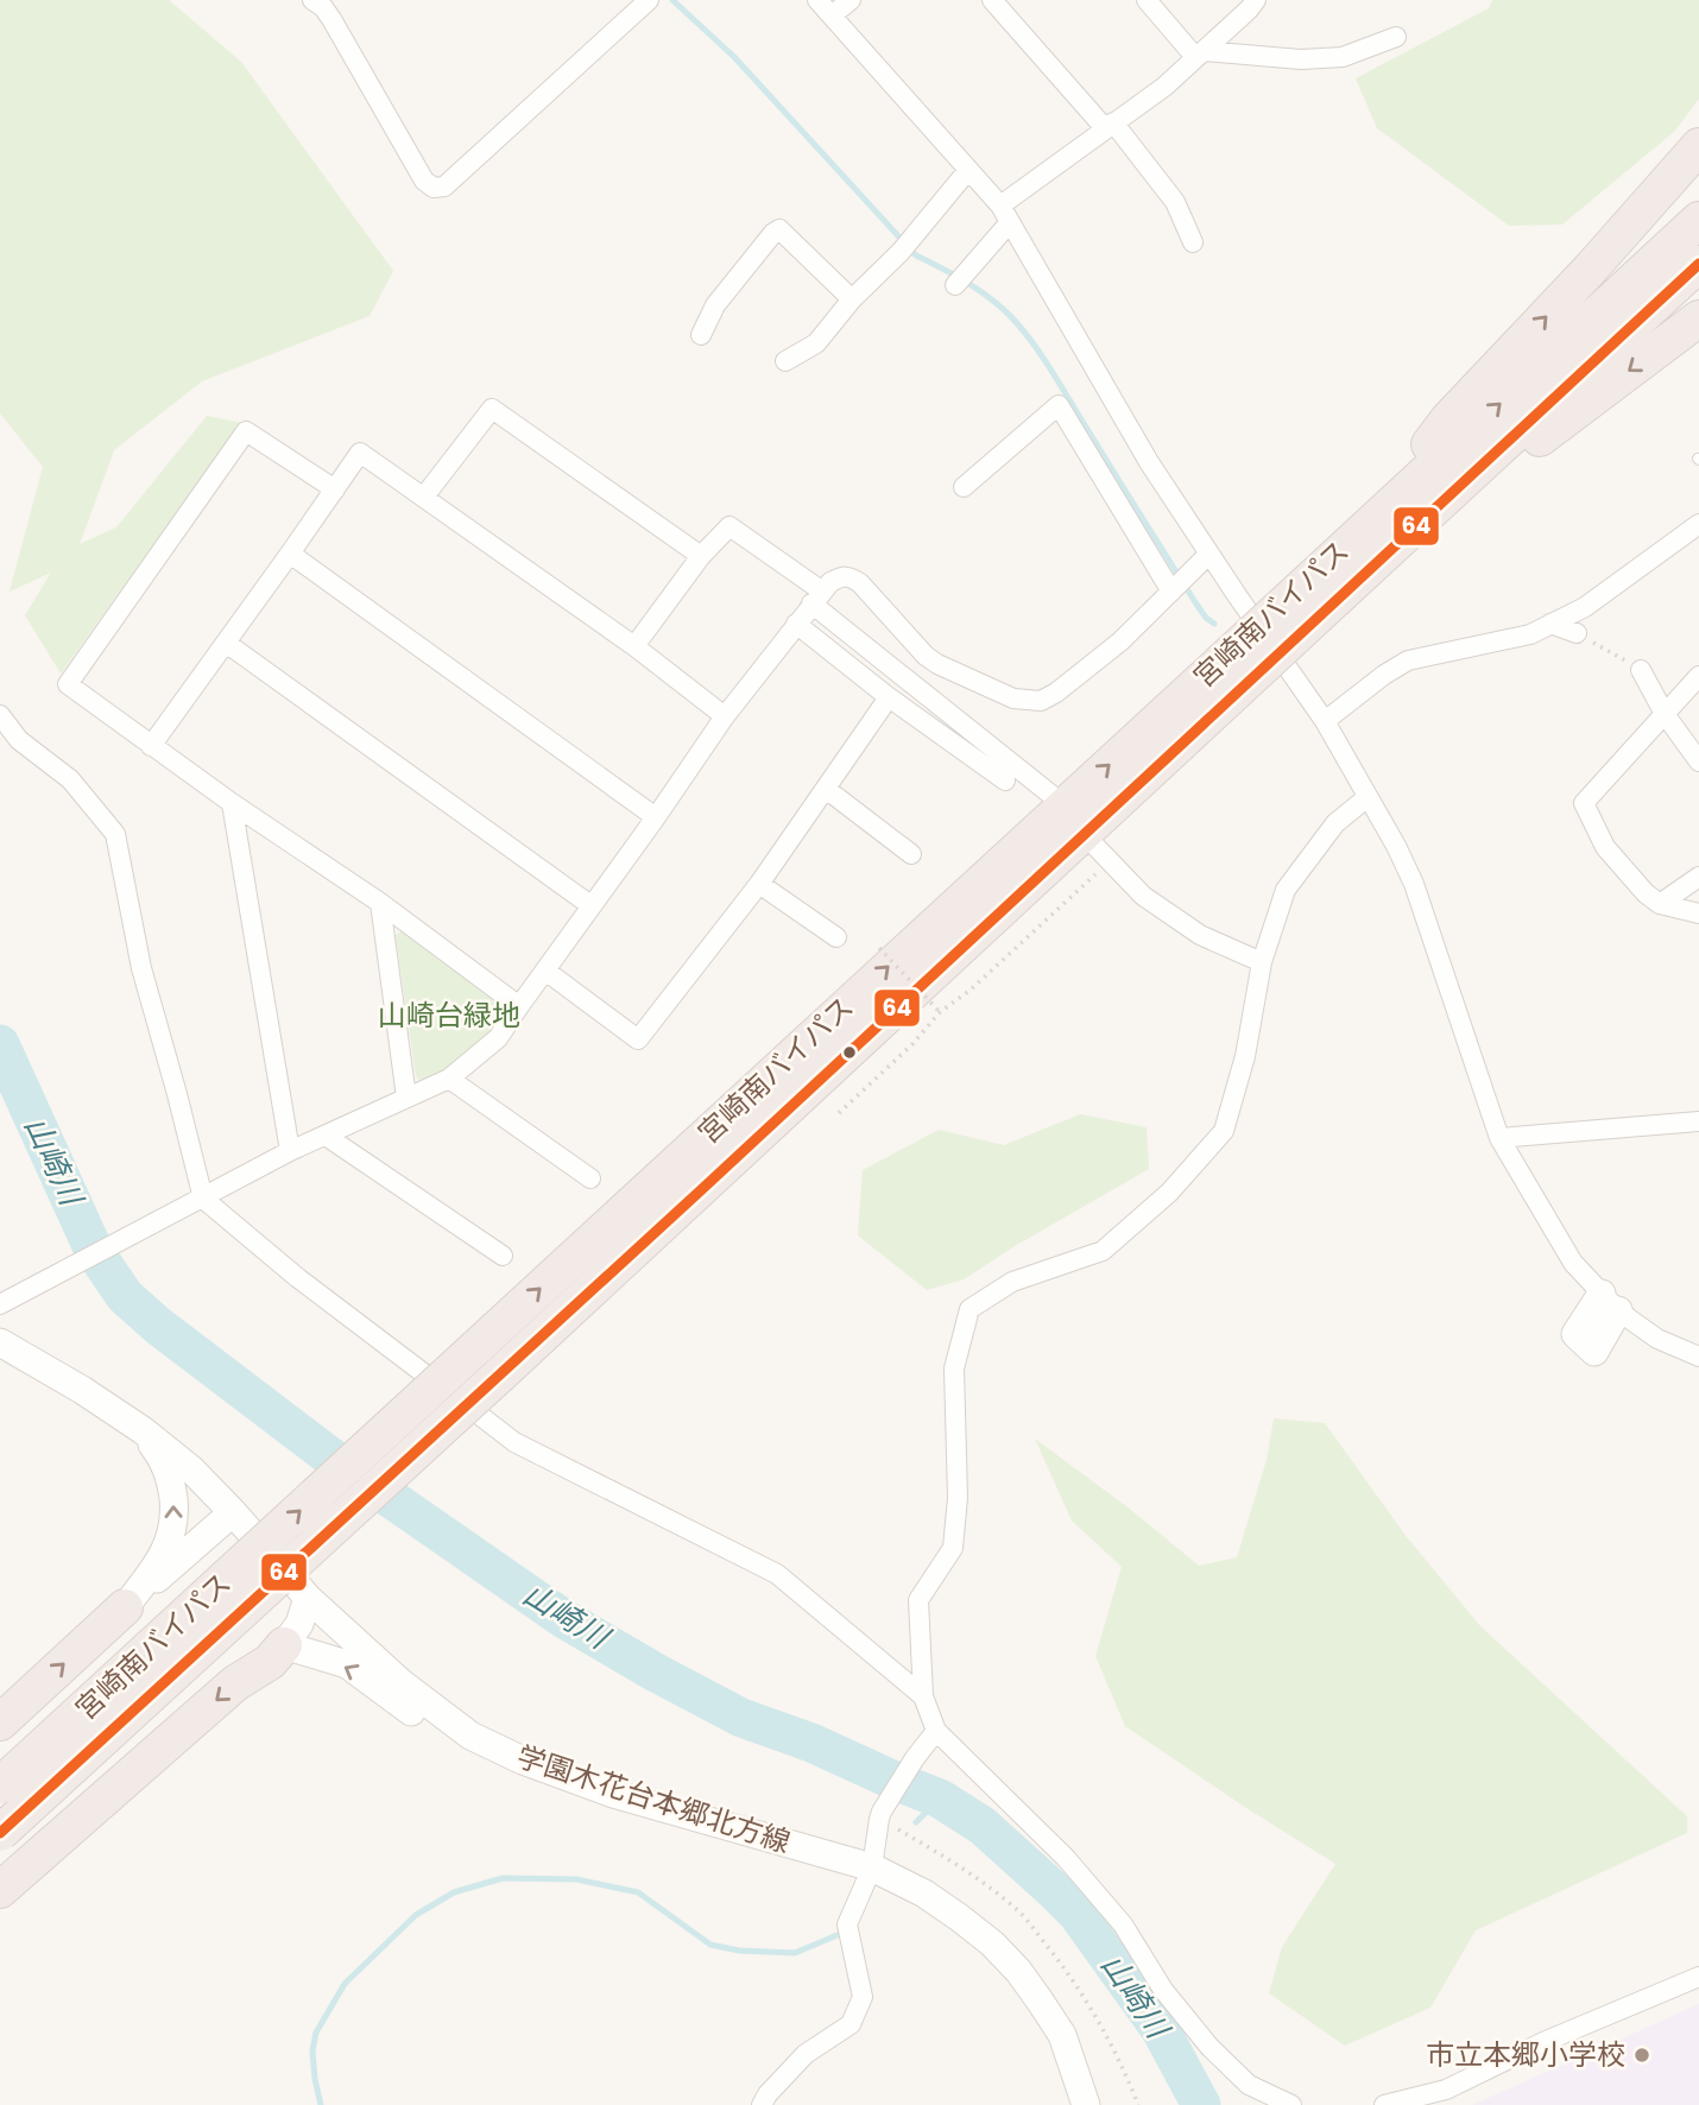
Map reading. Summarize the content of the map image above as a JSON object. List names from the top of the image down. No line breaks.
{"streets":{"highway":["宮崎南バイパス"],"main road":["学園木花台本郷北方線"]},"water":["山崎川"],"parks":["山崎台緑地"],"places":["市立本郷小学校"],"lines":["transit line 64"]}
